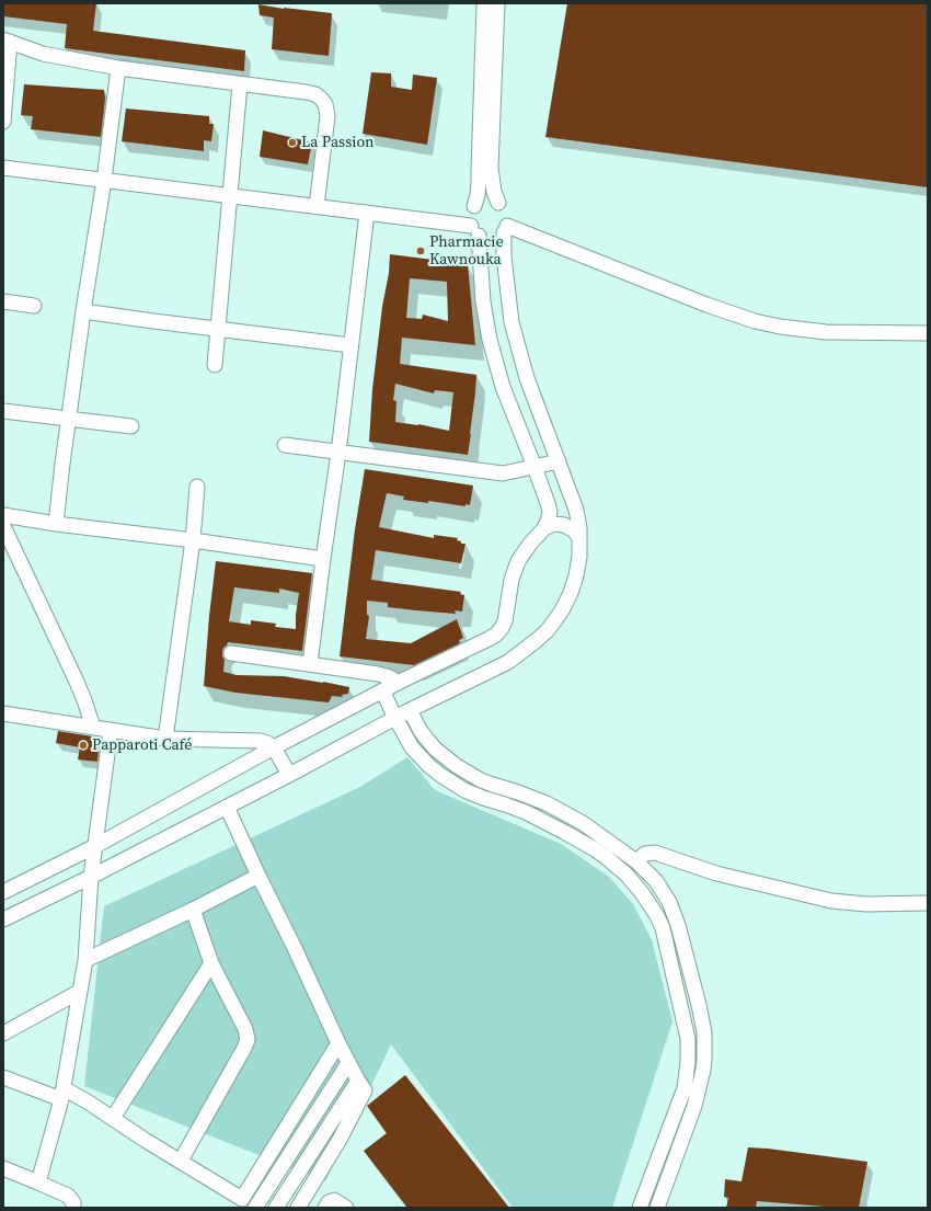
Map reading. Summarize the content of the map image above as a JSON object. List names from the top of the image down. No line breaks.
{"places":["La Passion","Pharmacie Kawnouka","Papparoti Café"]}
